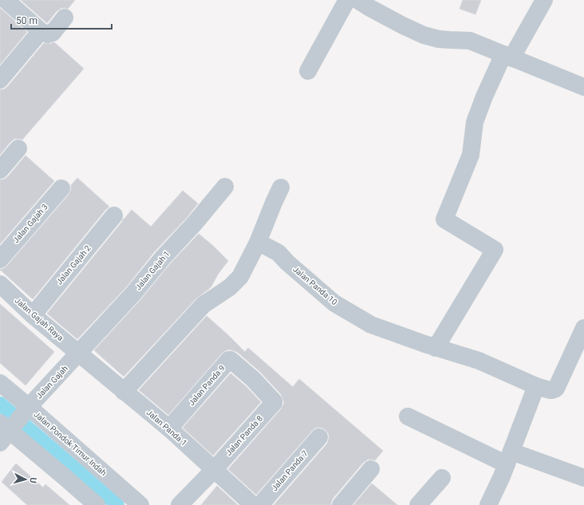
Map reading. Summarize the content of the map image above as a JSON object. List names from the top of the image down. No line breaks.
{"streets":{"street":["Jalan Gajah 3","Jalan Gajah 2","Jalan Gajah 1","Jalan Panda 10","Jalan Gajah Raya","Jalan Gajah","Jalan Panda 9","Jalan Panda 1","Jalan Panda 8","Jalan Pondok Timur Indah","Jalan Panda 7"]},"crossings":[["Jalan Gajah 2","Jalan Gajah Raya"],["Jalan Gajah 1","Jalan Gajah Raya"],["Jalan Gajah 1","Jalan Gajah"],["Jalan Gajah 1","Jalan Panda 1"],["Jalan Gajah Raya","Jalan Gajah"],["Jalan Gajah Raya","Jalan Panda 1"],["Jalan Gajah","Jalan Panda 1"],["Jalan Gajah","Jalan Pondok Timur Indah"],["Jalan Panda 9","Jalan Panda 1"],["Jalan Panda 9","Jalan Panda 8"],["Jalan Panda 1","Jalan Panda 8"]],"scale_bar":"50 m","north":"right"}
